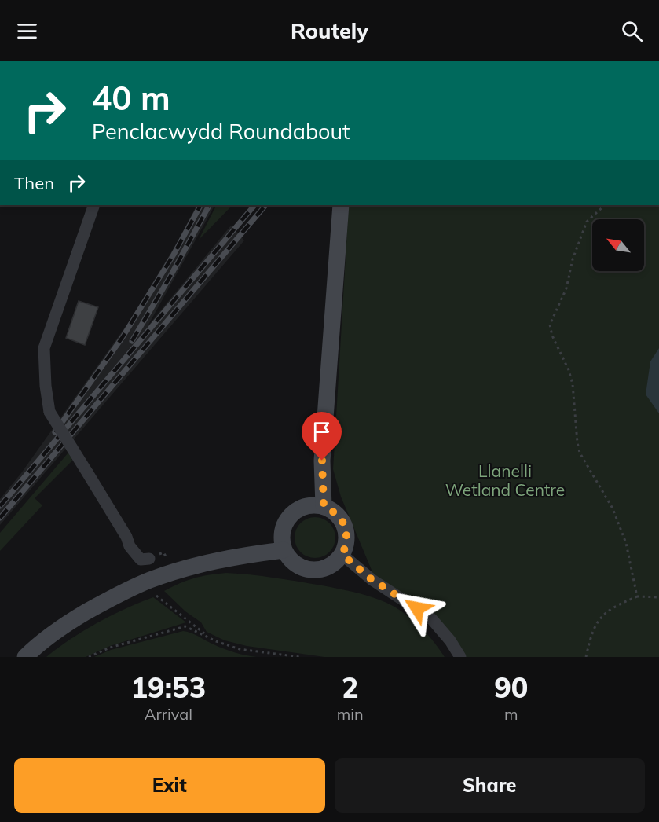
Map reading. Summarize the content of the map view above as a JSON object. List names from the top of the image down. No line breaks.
{"parks":["Llanelli Wetland Centre"],"north":"top left","page":{"header":"Routely","turn":["40 m","Penclacwydd Roundabout"],"then":"Then","eta":["19:53","Arrival","2","min","90","m"],"buttons":["Exit","Share"]}}
